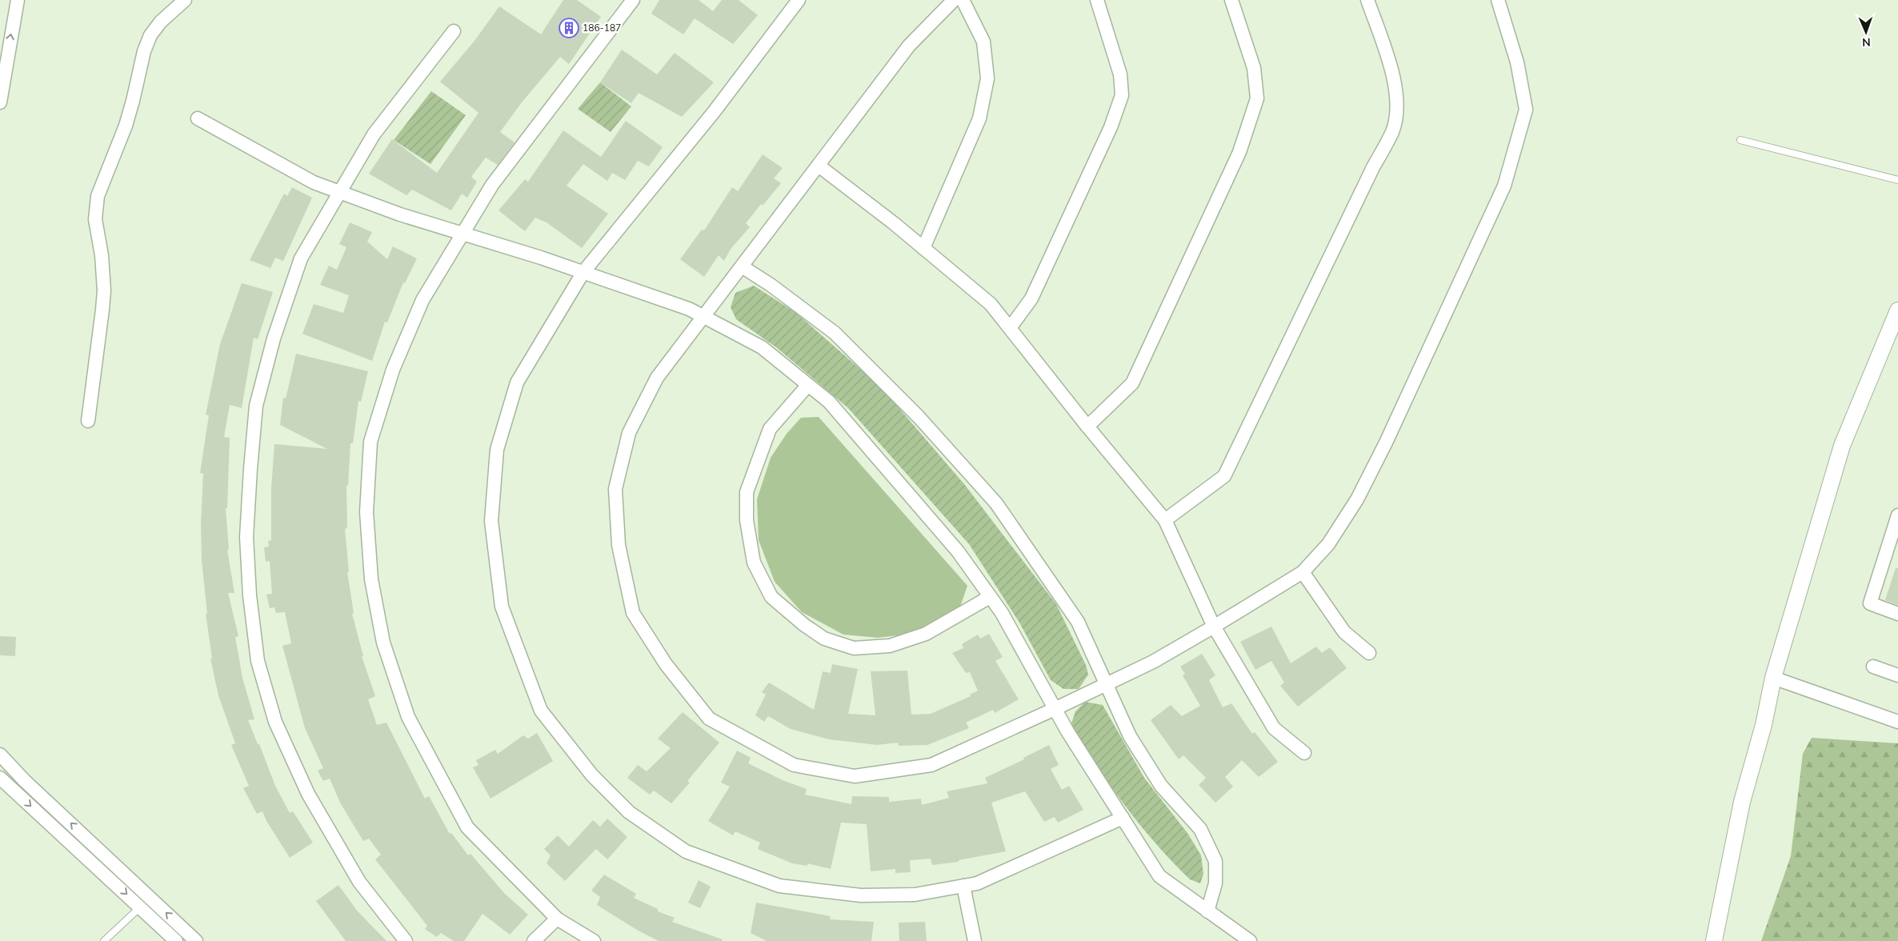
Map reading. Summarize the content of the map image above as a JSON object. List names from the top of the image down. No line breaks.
{"places":{"building":["186-187"]},"north":"bottom"}
